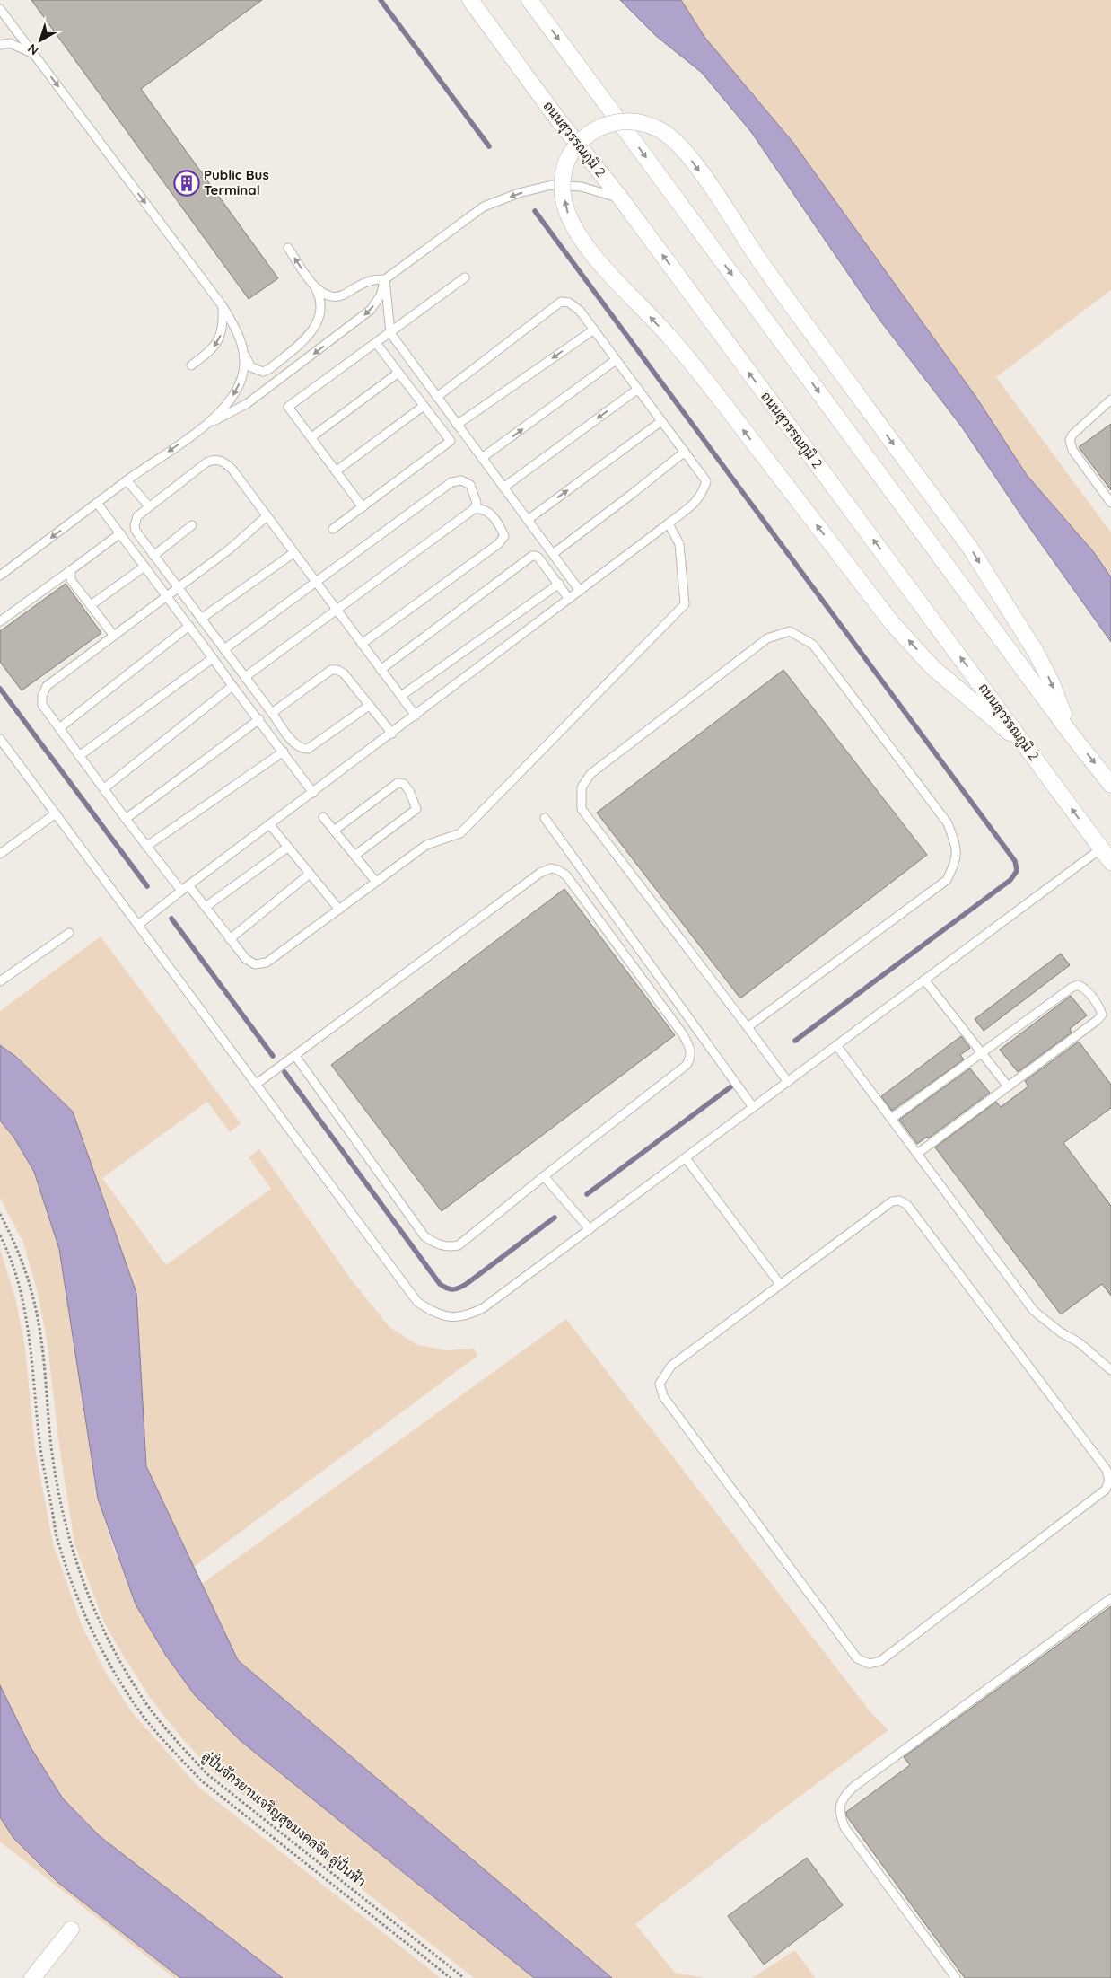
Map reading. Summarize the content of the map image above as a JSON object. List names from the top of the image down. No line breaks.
{"streets":{"street":["ถนนสุวรรณภูมิ 2"],"path":["ลู่ปั่นจักรยานเจริญสุขมงคลจิต ลู่ปั่นฟ้า"]},"places":{"building":["Public Bus Terminal"]},"north":"bottom left"}
